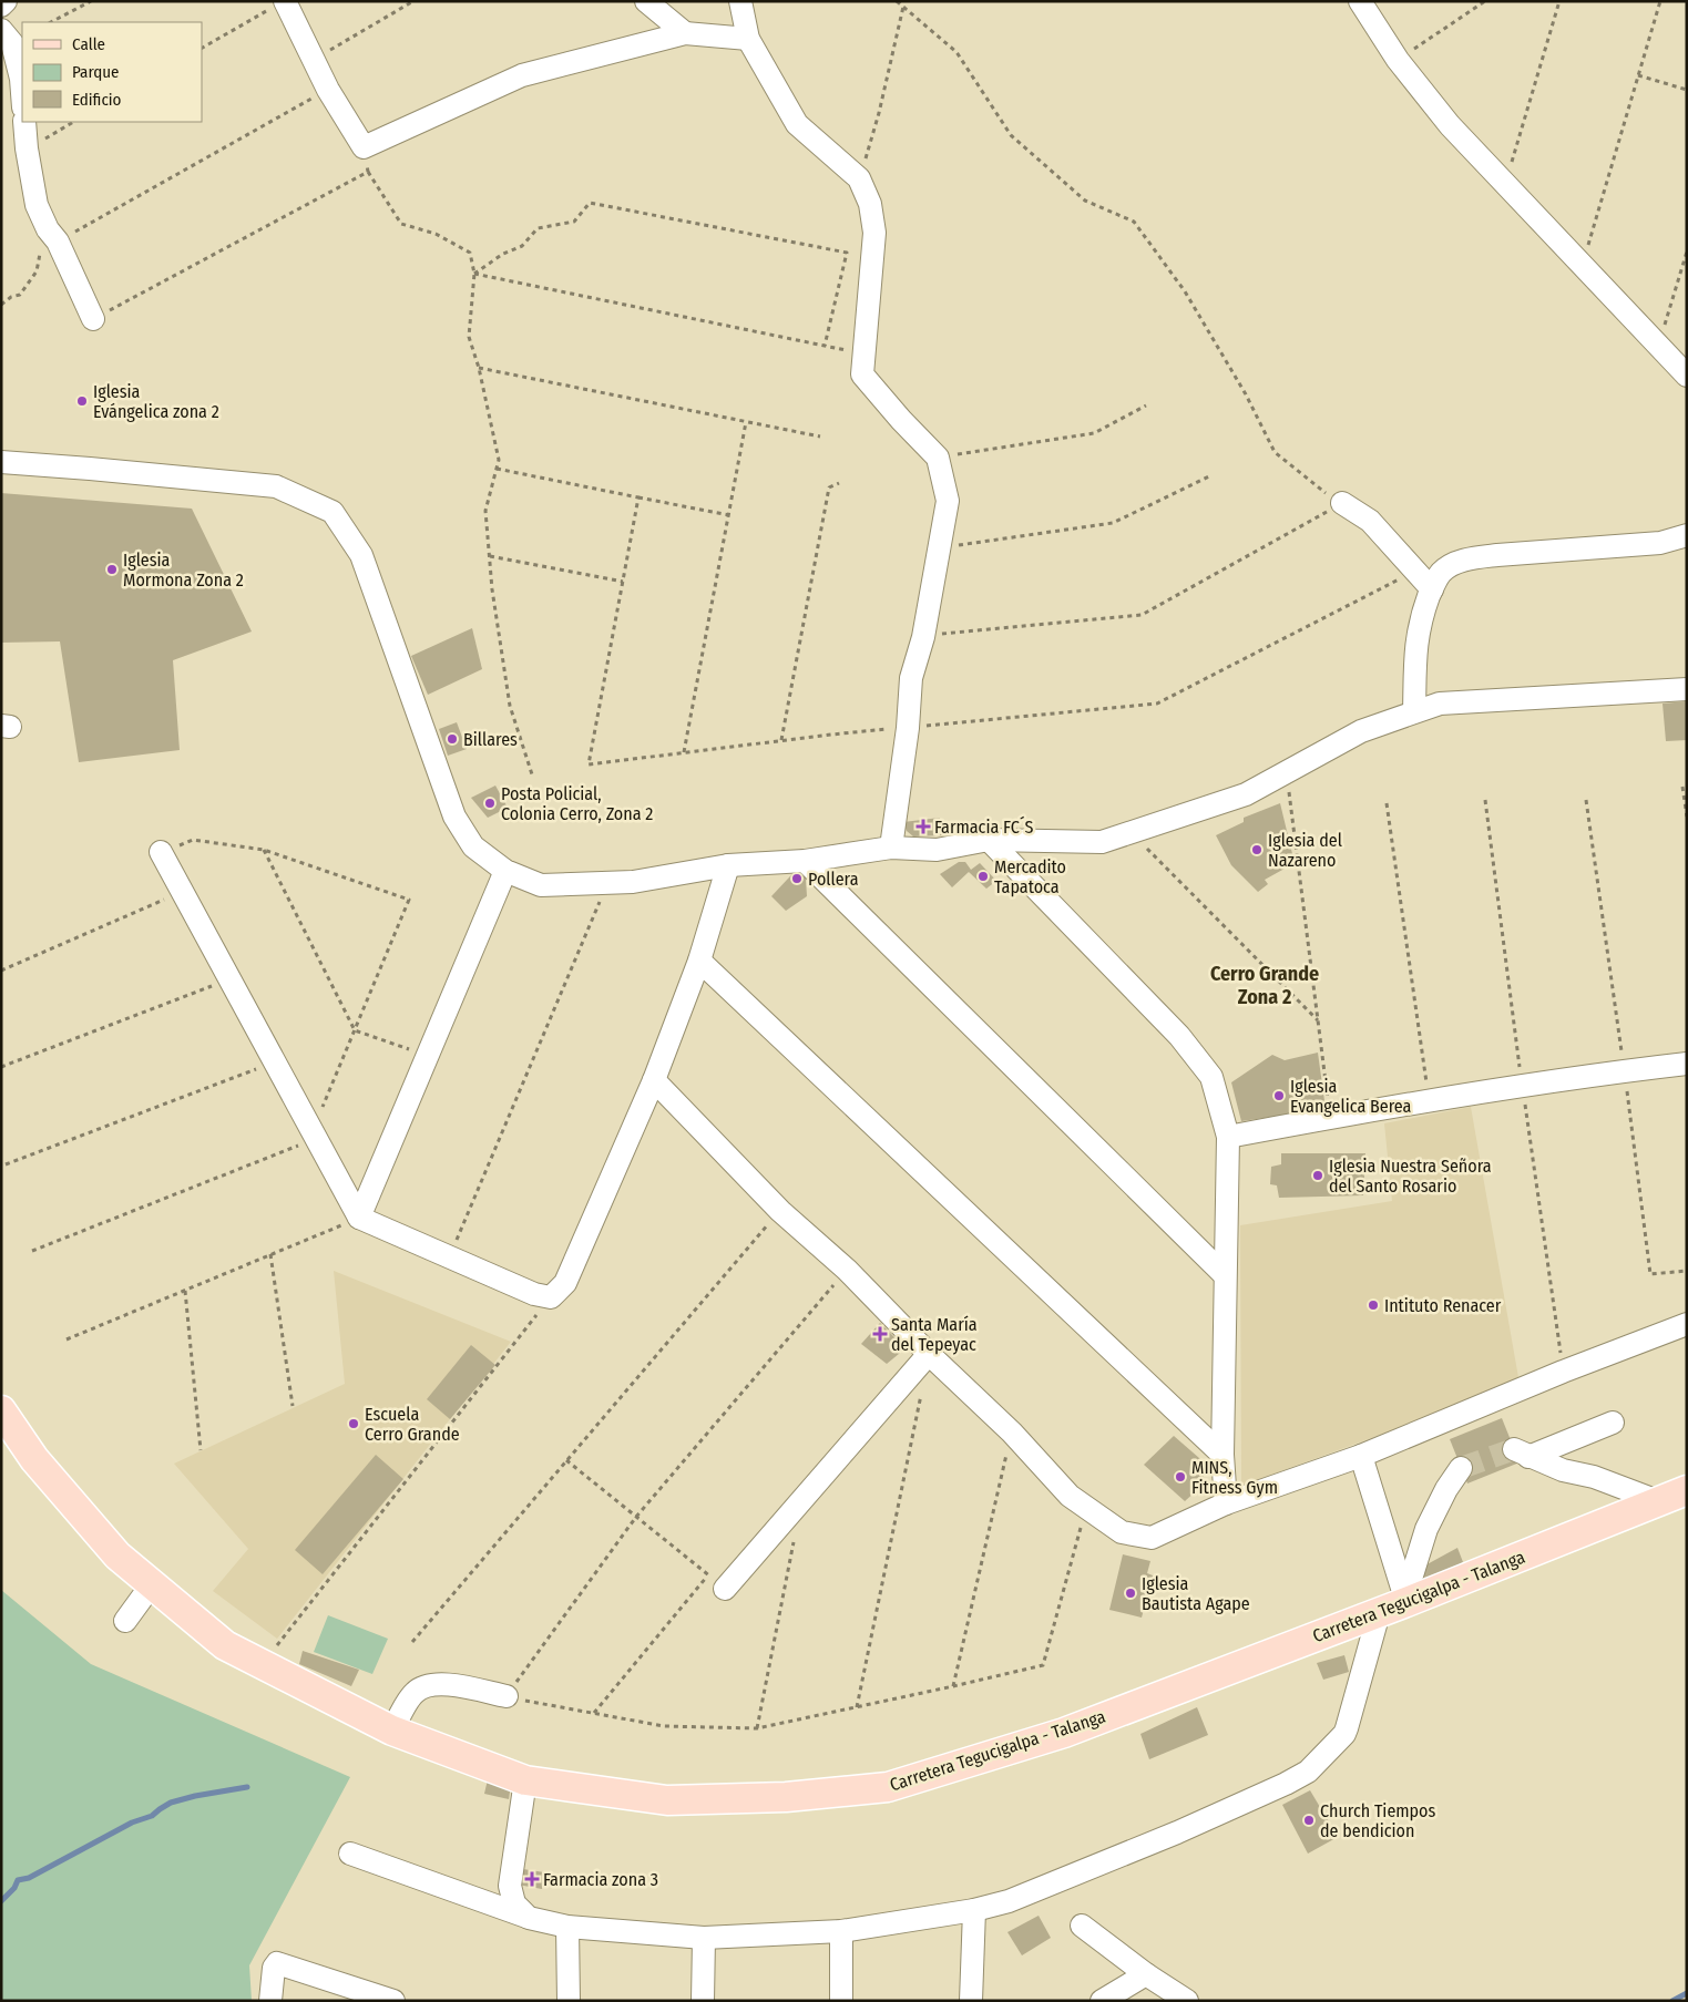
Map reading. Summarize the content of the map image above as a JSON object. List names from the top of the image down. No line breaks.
{"streets":{"main road":["Carretera Tegucigalpa - Talanga"]},"districts":["Cerro Grande Zona 2"],"places":{"other":["Iglesia Evángelica zona 2","Iglesia Mormona Zona 2","Billares","Posta Policial, Colonia Cerro, Zona 2","Iglesia del Nazareno","Mercadito Tapatoca","Pollera","Iglesia Evangelica Berea","Iglesia Nuestra Señora del Santo Rosario","Intituto Renacer","Escuela Cerro Grande","MINS, Fitness Gym","Iglesia Bautista Agape","Church Tiempos de bendicion"],"health":["Farmacia FC´S","Santa María del Tepeyac","Farmacia zona 3"]},"legend":["Calle","Parque","Edificio"]}
